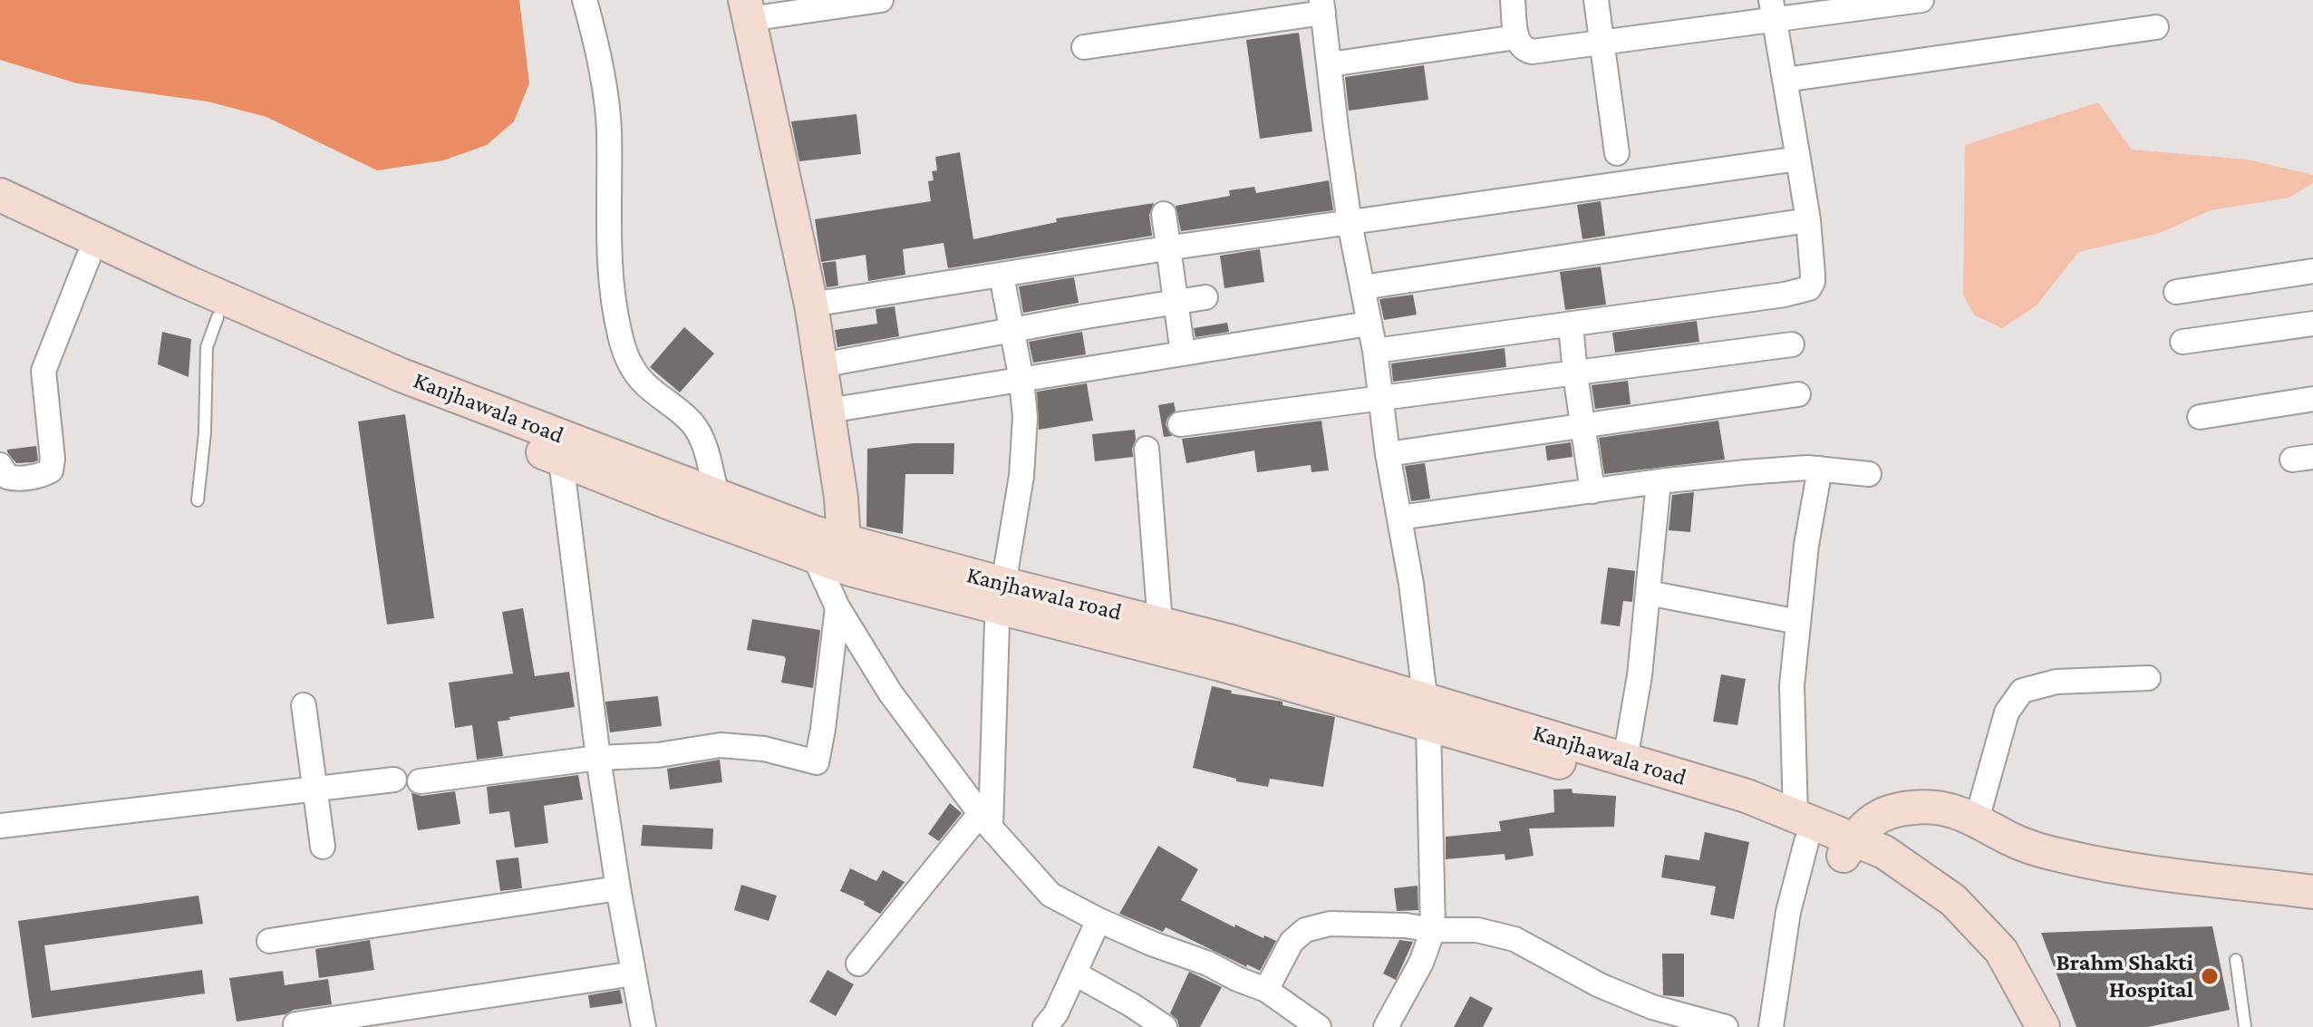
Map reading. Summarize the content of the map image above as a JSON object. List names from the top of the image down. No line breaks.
{"streets":{"main road":["Kanjhawala road"]},"places":["Brahm Shakti Hospital"]}
